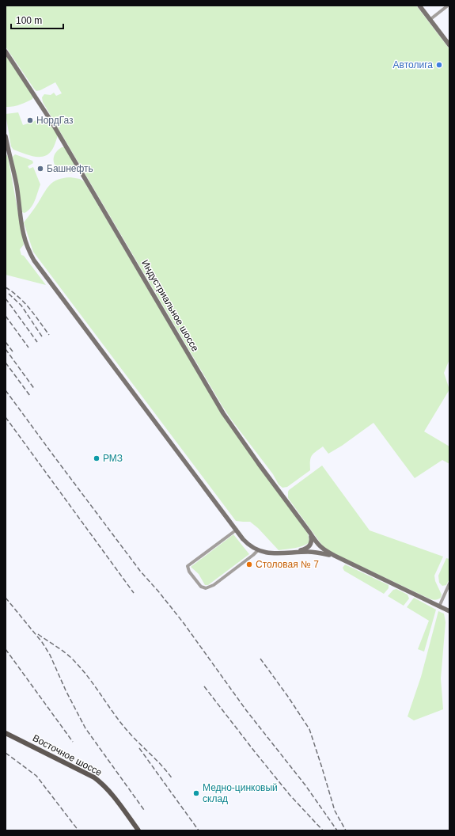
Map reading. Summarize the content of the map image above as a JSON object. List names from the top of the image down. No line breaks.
{"streets":{"main road":["Индустриальное шоссе","Восточное шоссе"]},"places":["Автолига","НордГаз","Башнефть","РМЗ","Столовая № 7","Медно-цинковый склад"],"scale_bar":"100 m"}
